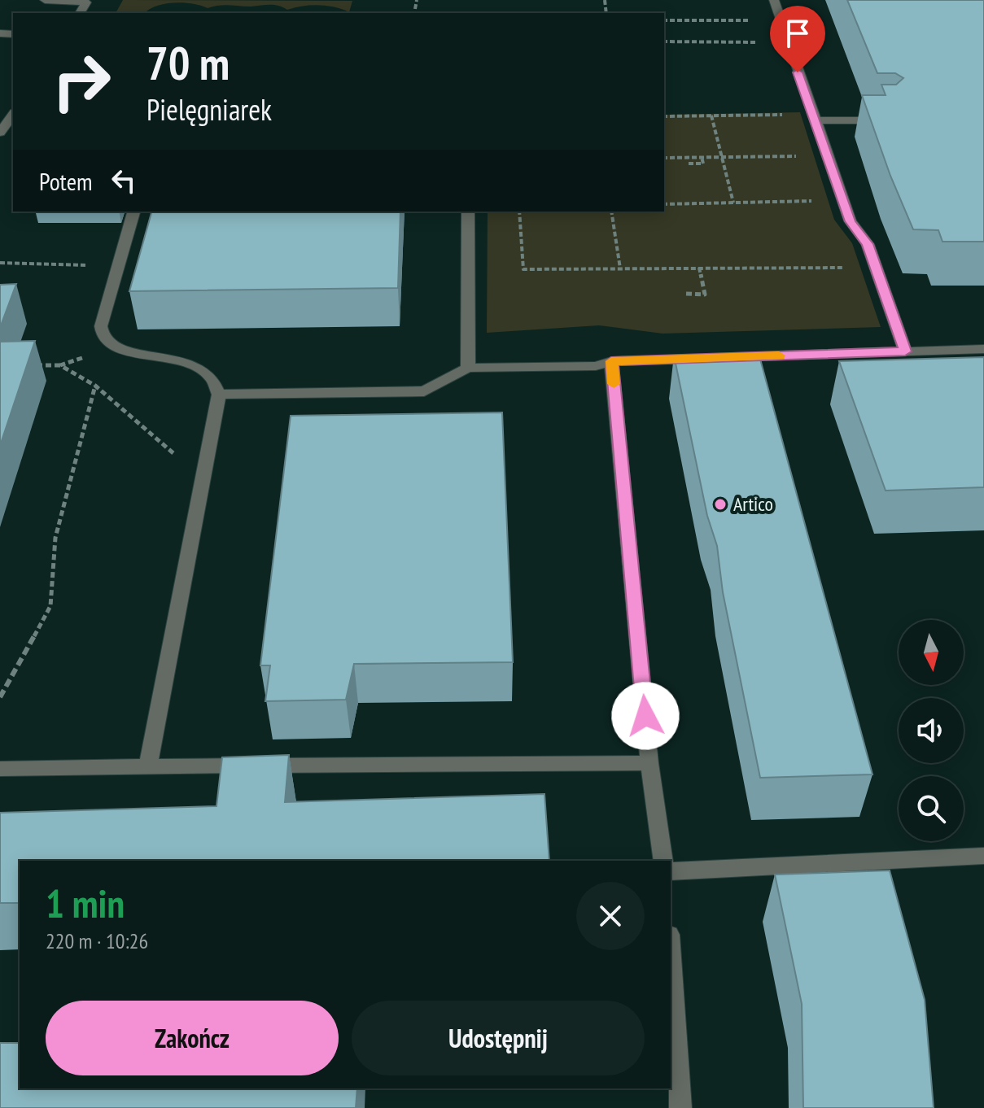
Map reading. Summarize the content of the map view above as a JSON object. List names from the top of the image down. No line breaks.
{"places":["Artico"],"north":"bottom","page":{"turn":["70 m","Pielęgniarek"],"then":"Potem","heading":["1 min","220 m · 10:26"],"buttons":["Zakończ","Udostępnij"]}}
